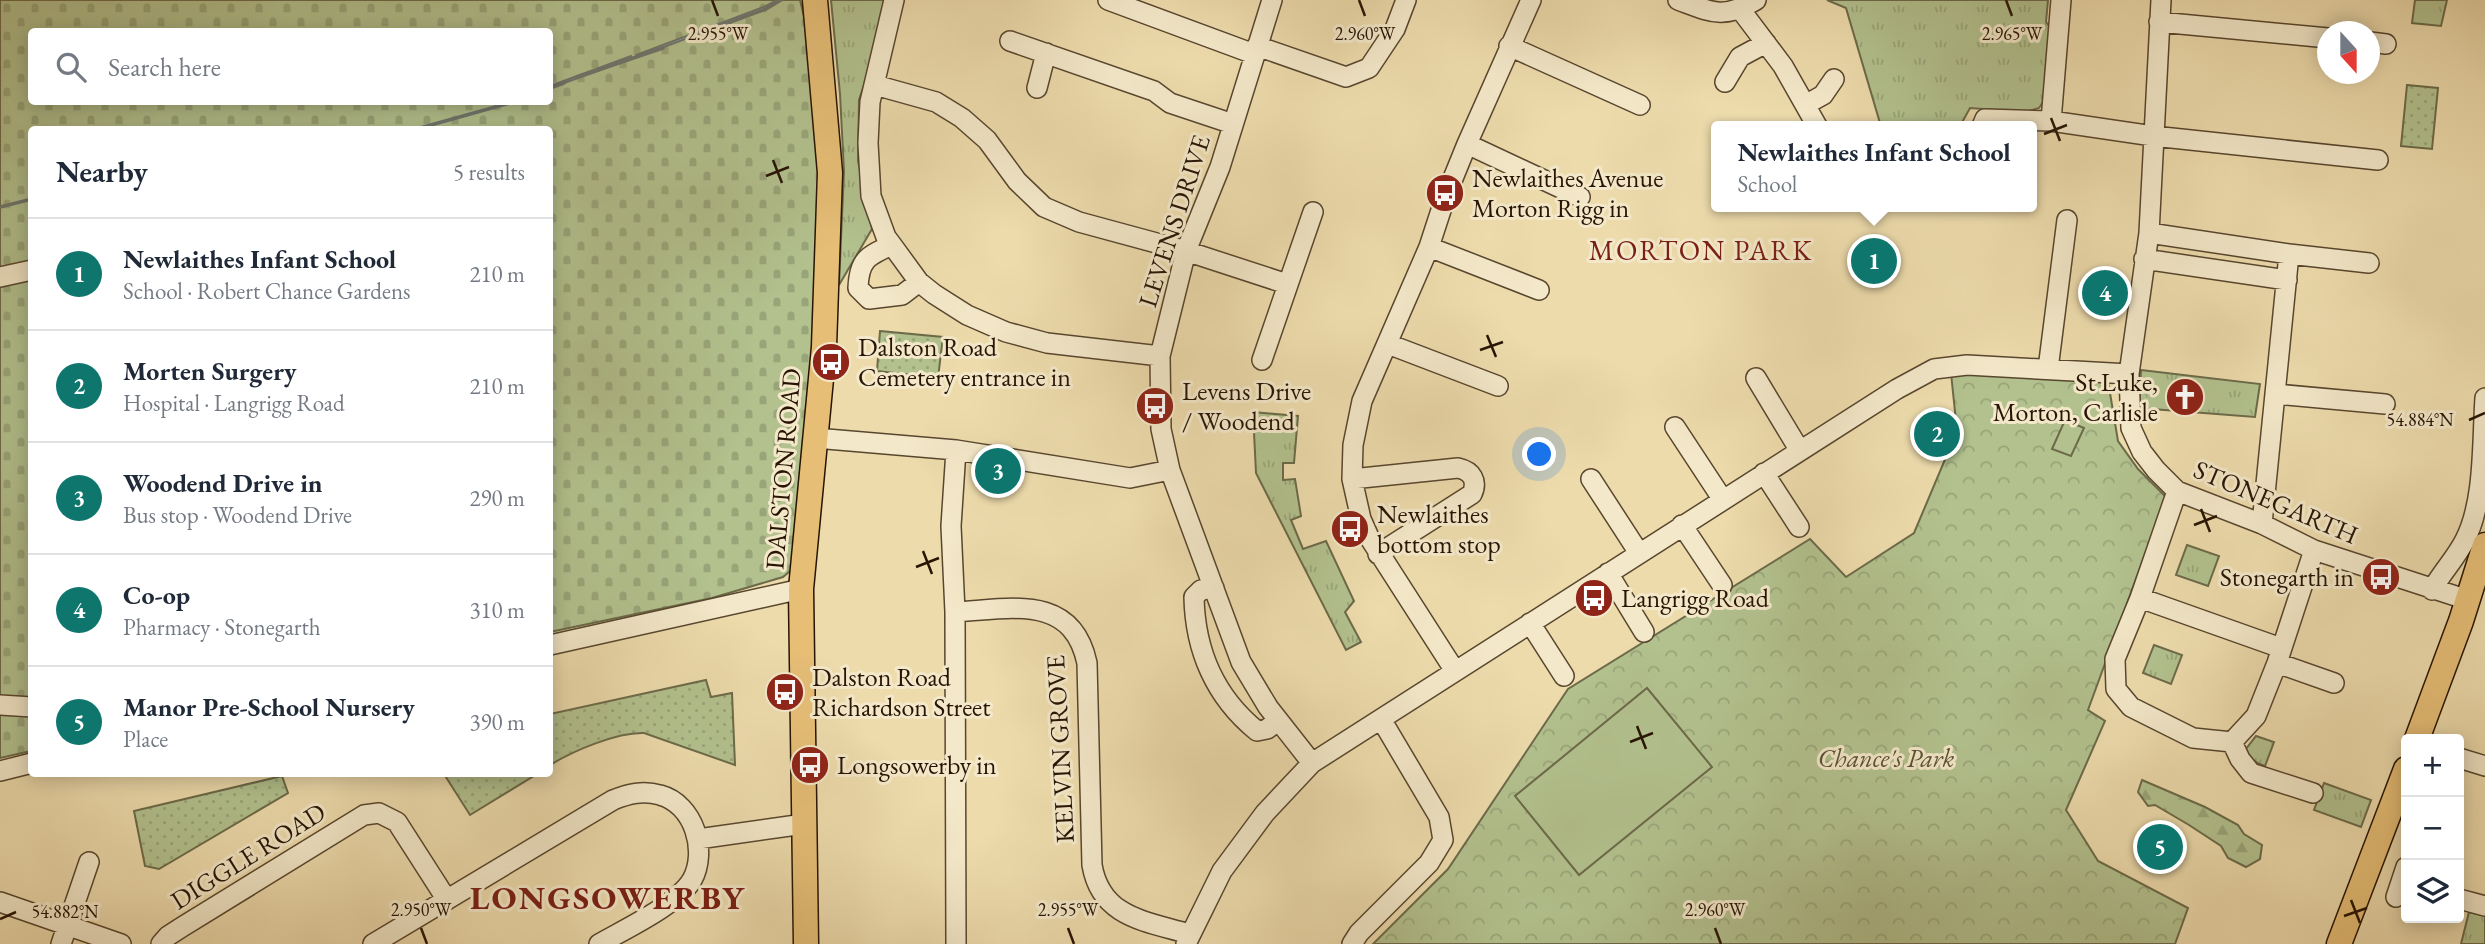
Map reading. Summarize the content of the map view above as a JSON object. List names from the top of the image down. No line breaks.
{"streets":{"main road":["DALSTON ROAD"],"street":["LEVENS DRIVE","STONEGARTH","KELVIN GROVE","DIGGLE ROAD"]},"districts":["MORTON PARK","LONGSOWERBY"],"parks":["Chance's Park"],"places":{"bus stop":["Newlaithes Avenue Morton Rigg in","Dalston Road Cemetery entrance in","Levens Drive / Woodend","Newlaithes bottom stop","Stonegarth in","Langrigg Road","Dalston Road Richardson Street","Longsowerby in"],"church":["St Luke, Morton, Carlisle"]},"north":"bottom","page":{"search":"Search here","popup":["Newlaithes Infant School","School"],"heading":["Nearby","5 results"],"list":[{"mark":"1","name":"Newlaithes Infant School","note":"School · Robert Chance Gardens","value":"210 m"},{"mark":"2","name":"Morten Surgery","note":"Hospital · Langrigg Road","value":"210 m"},{"mark":"3","name":"Woodend Drive in","note":"Bus stop · Woodend Drive","value":"290 m"},{"mark":"4","name":"Co-op","note":"Pharmacy · Stonegarth","value":"310 m"},{"mark":"5","name":"Manor Pre-School Nursery","note":"Place","value":"390 m"}],"pins":["1","4","2","3","5"],"map_buttons":["+","−"]},"coordinates":["2.955°W","2.960°W","2.965°W","54.884°N","2.950°W","54.882°N"]}
